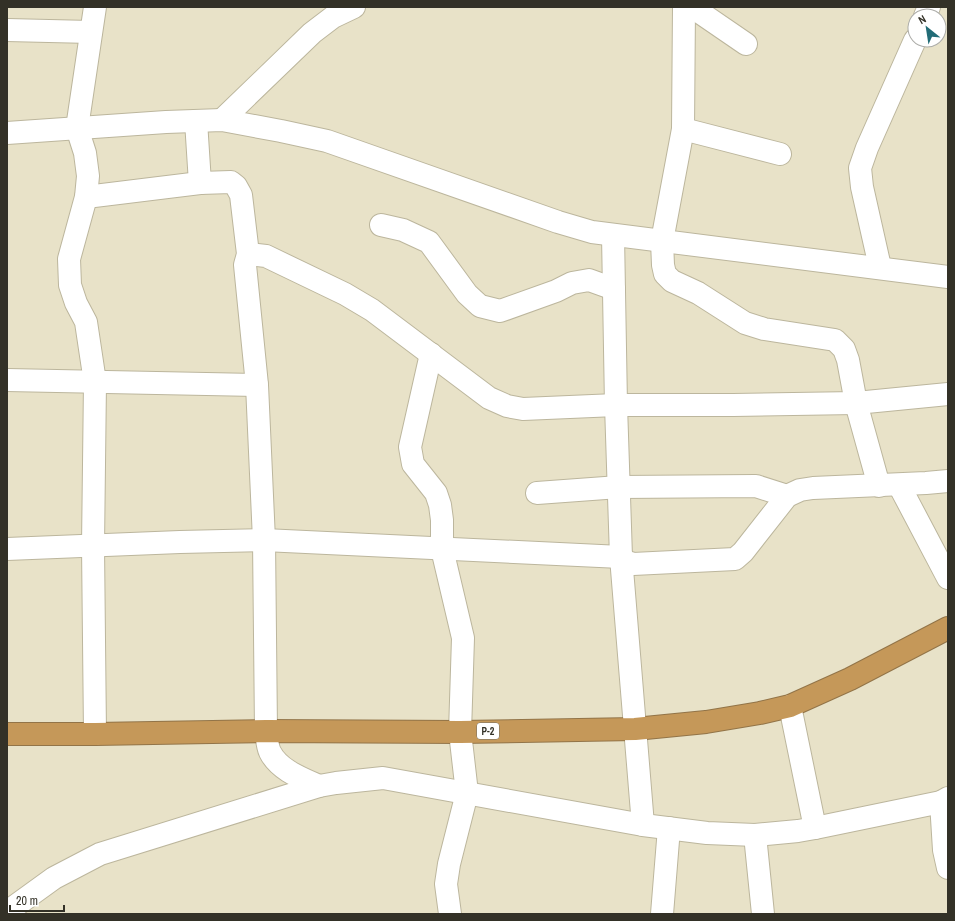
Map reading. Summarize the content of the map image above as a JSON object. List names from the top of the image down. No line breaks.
{"streets":{"highway":["P-2"]},"scale_bar":"20 m","north":"top left"}
